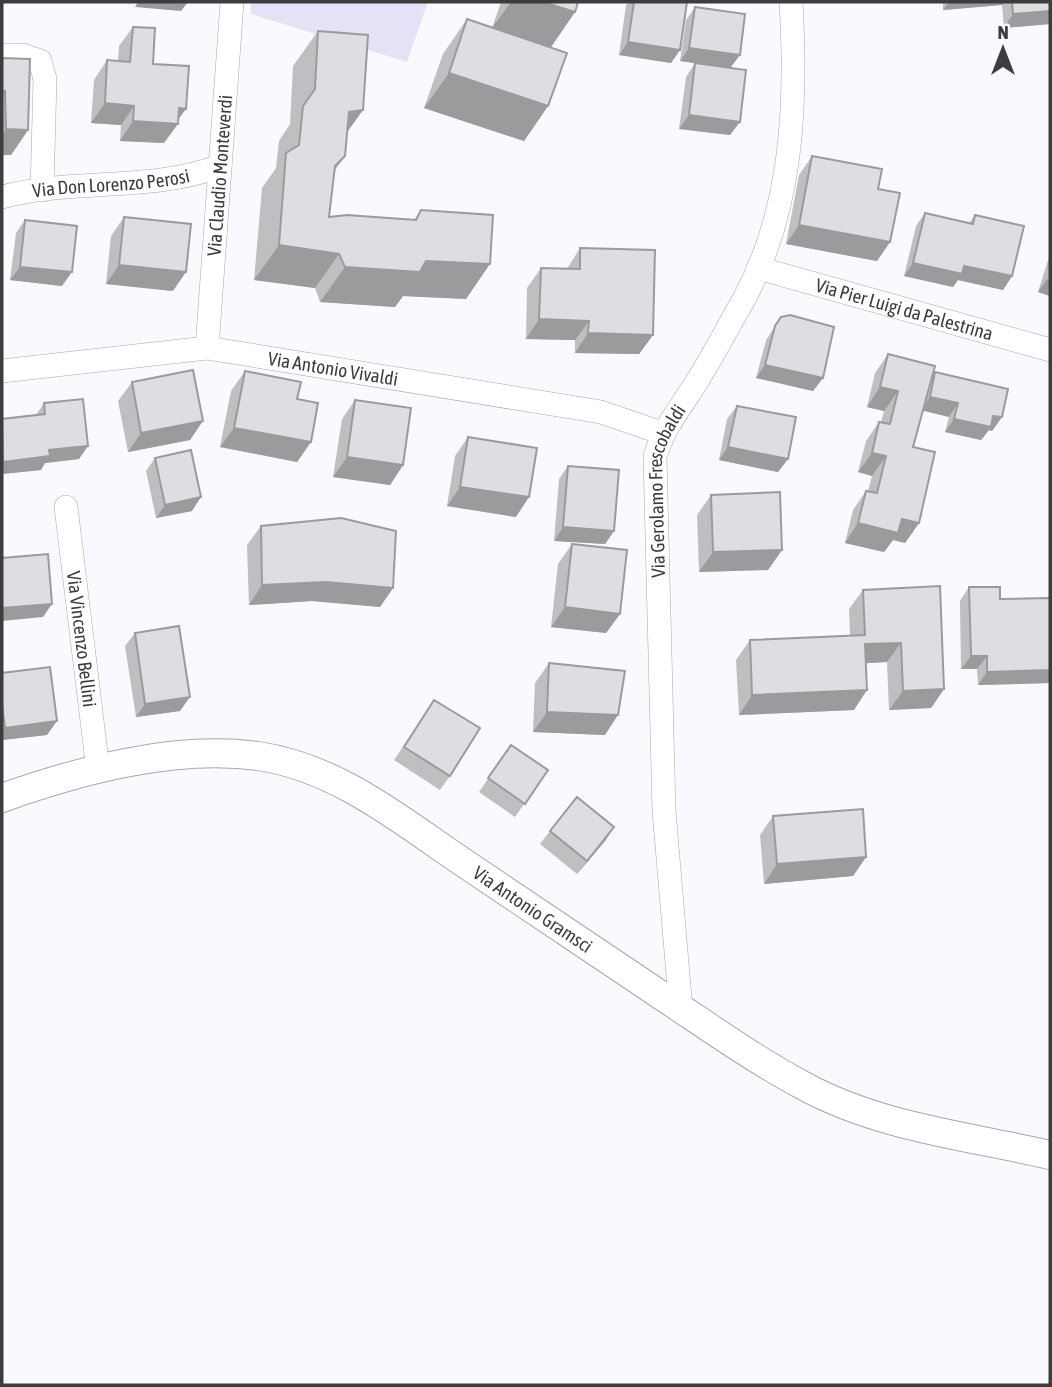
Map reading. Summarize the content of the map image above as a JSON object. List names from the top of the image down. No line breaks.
{"streets":{"street":["Via Claudio Monteverdi","Via Don Lorenzo Perosi","Via Pier Luigi da Palestrina","Via Antonio Vivaldi","Via Gerolamo Frescobaldi","Via Vincenzo Bellini","Via Antonio Gramsci"]},"crossings":[["Via Claudio Monteverdi","Via Don Lorenzo Perosi"],["Via Claudio Monteverdi","Via Antonio Vivaldi"],["Via Pier Luigi da Palestrina","Via Gerolamo Frescobaldi"],["Via Antonio Vivaldi","Via Gerolamo Frescobaldi"],["Via Gerolamo Frescobaldi","Via Antonio Gramsci"],["Via Vincenzo Bellini","Via Antonio Gramsci"]],"north":"top"}
